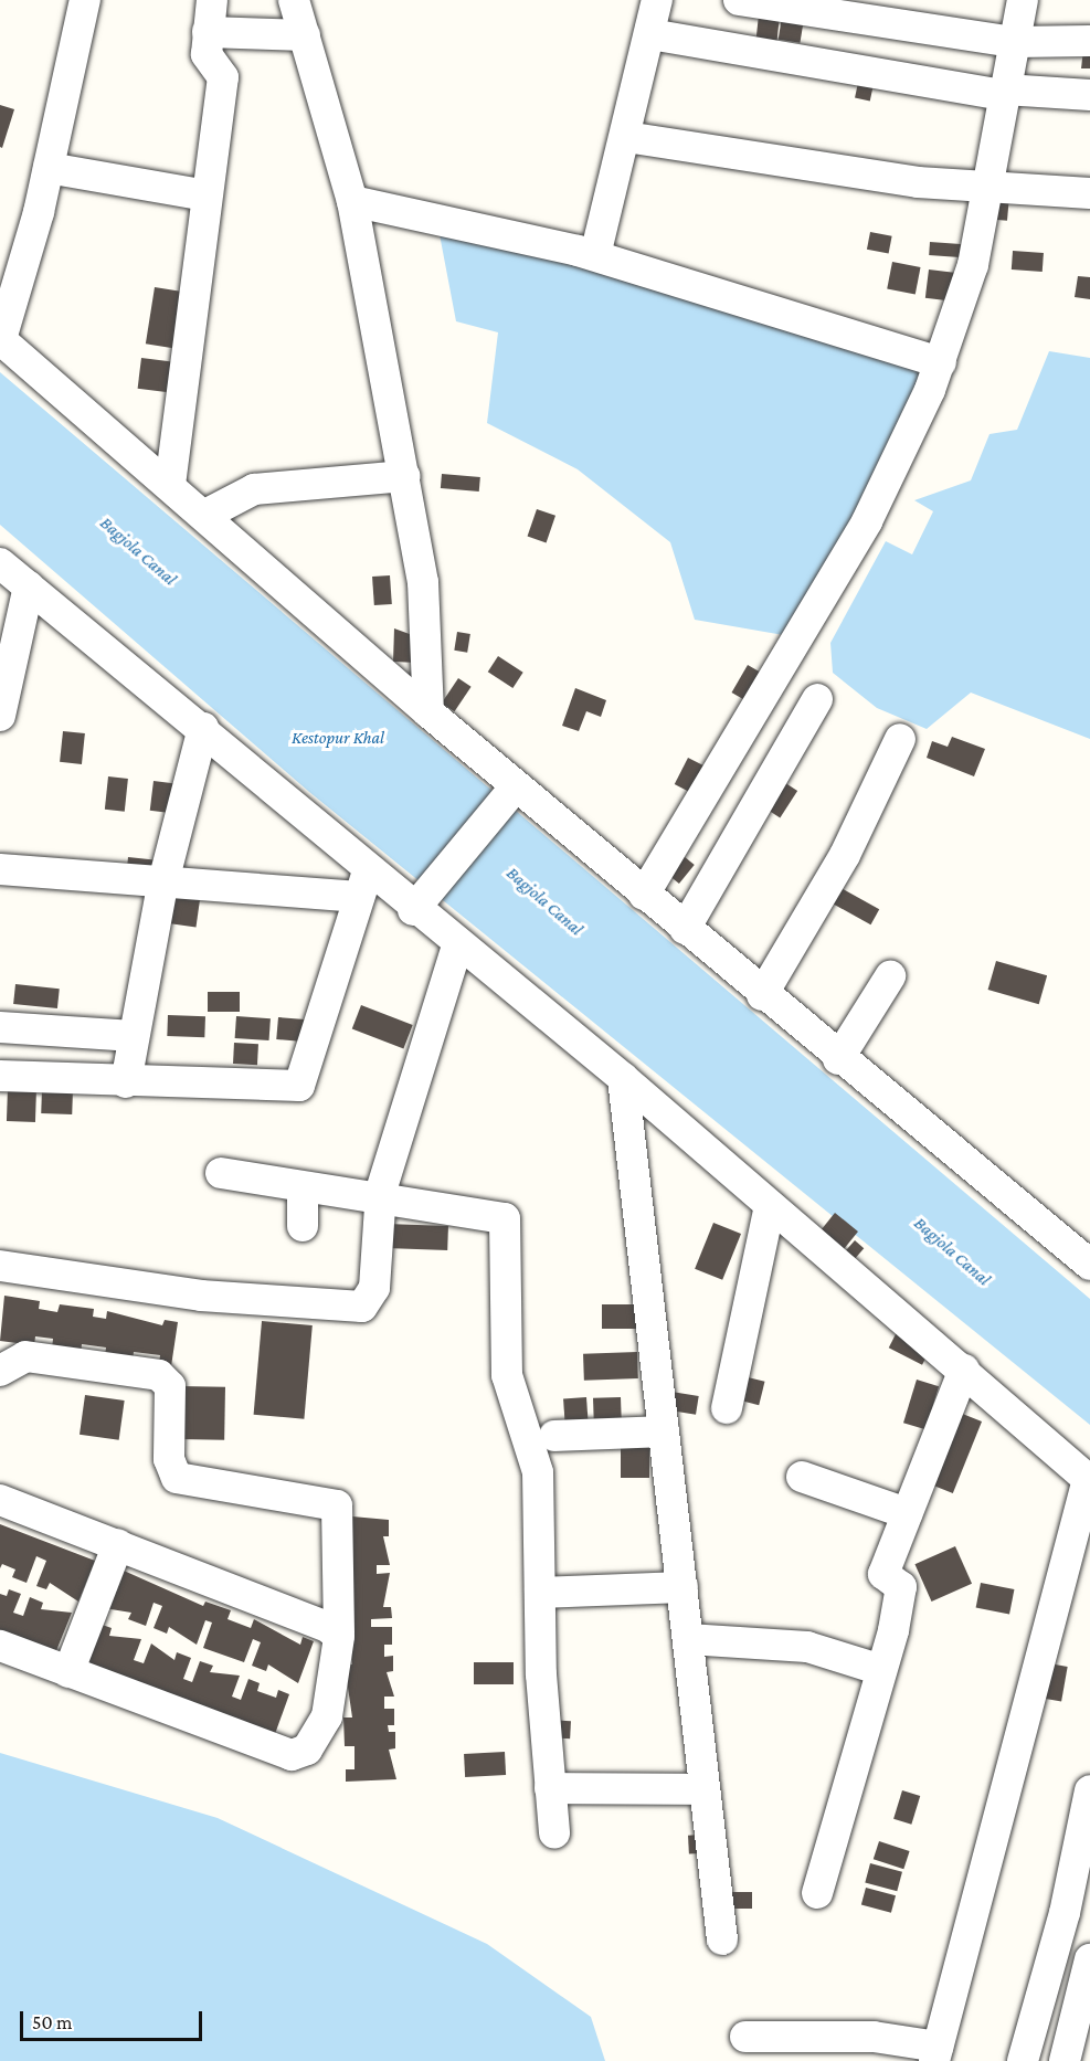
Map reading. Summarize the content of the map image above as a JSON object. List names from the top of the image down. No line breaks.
{"water":["Bagjola Canal","Kestopur Khal"],"scale_bar":"50 m"}
